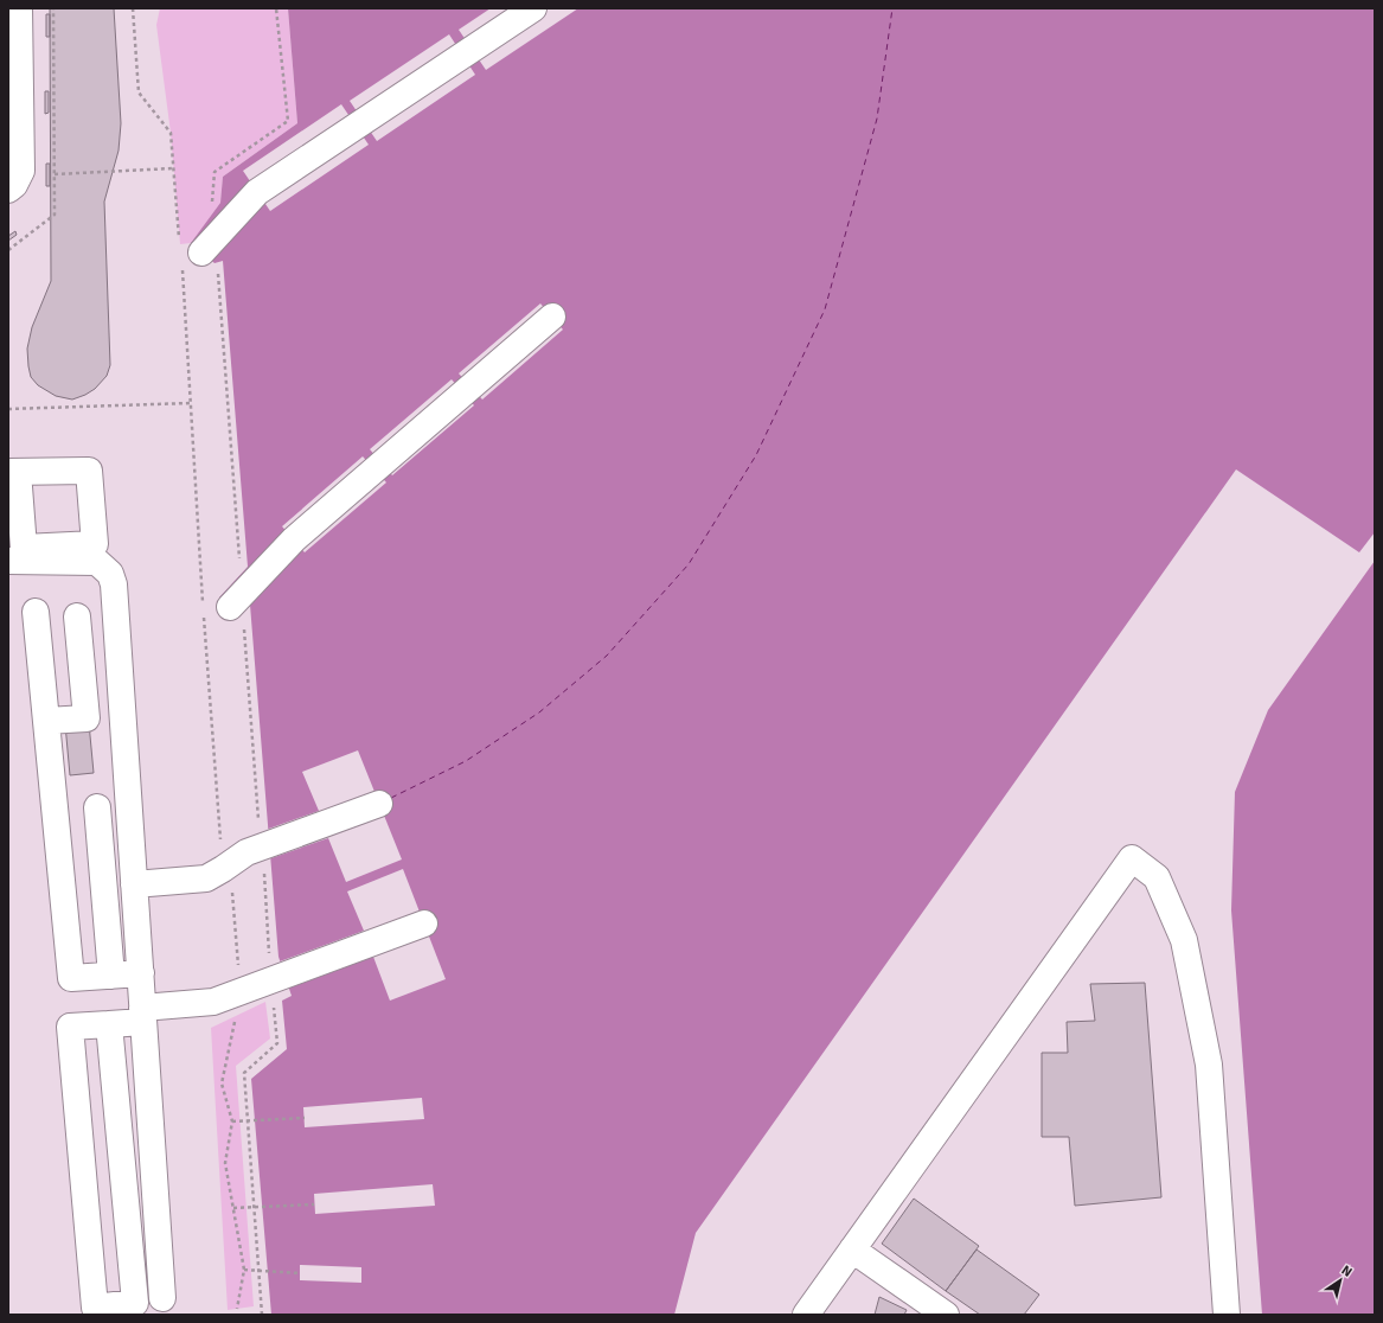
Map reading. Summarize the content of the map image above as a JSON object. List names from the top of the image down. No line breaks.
{"north":"top right"}
